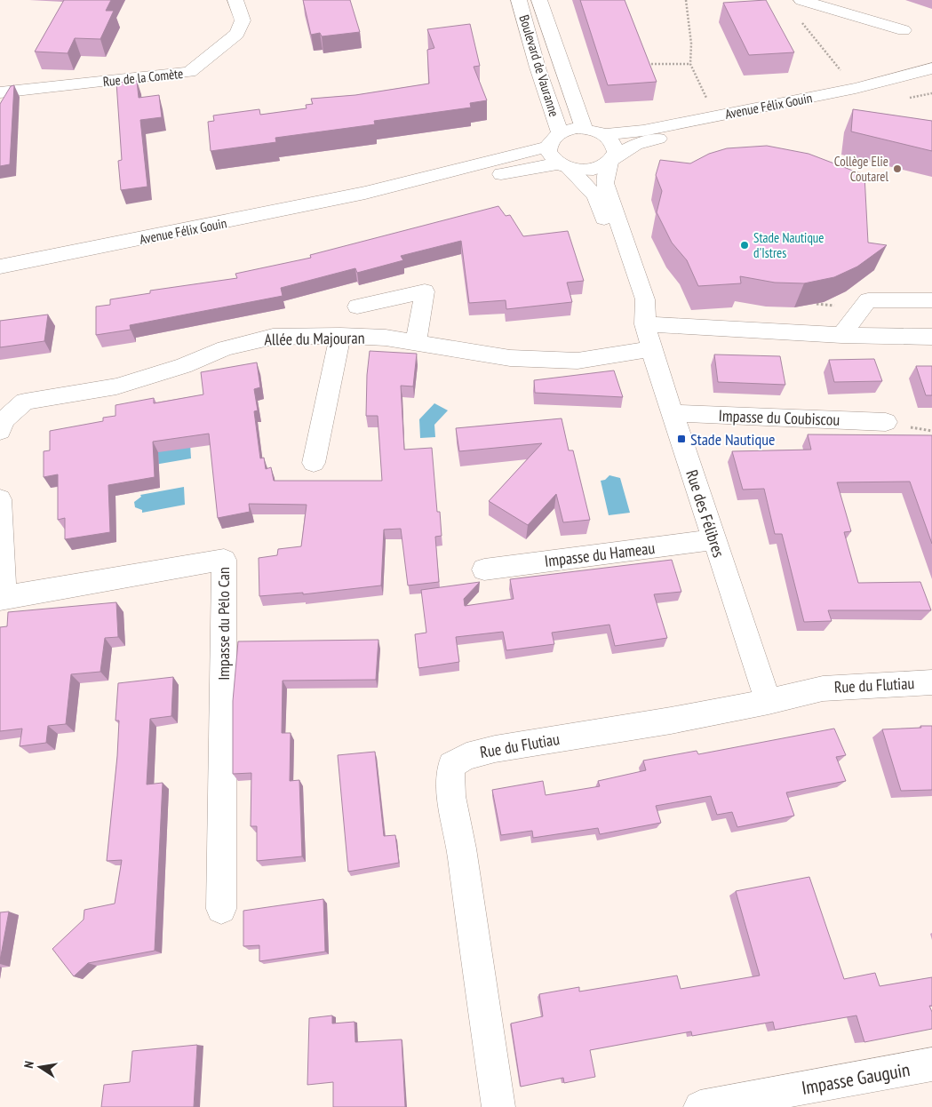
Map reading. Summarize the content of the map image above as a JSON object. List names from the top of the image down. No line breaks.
{"streets":{"street":["Boulevard de Vauranne","Rue de la Comète","Avenue Félix Gouin","Allée du Majouran","Impasse du Coubiscou","Rue des Félibres","Impasse du Hameau","Impasse du Pélo Can","Rue du Flutiau","Impasse Gauguin"]},"crossings":[["Boulevard de Vauranne","Avenue Félix Gouin"],["Boulevard de Vauranne","Rue des Félibres"],["Avenue Félix Gouin","Rue des Félibres"],["Allée du Majouran","Rue des Félibres"],["Impasse du Coubiscou","Rue des Félibres"],["Rue des Félibres","Impasse du Hameau"],["Rue des Félibres","Rue du Flutiau"]],"places":{"other":["Collège Elie Coutarel","Stade Nautique d'Istres"],"transit":["Stade Nautique"]},"north":"left"}
